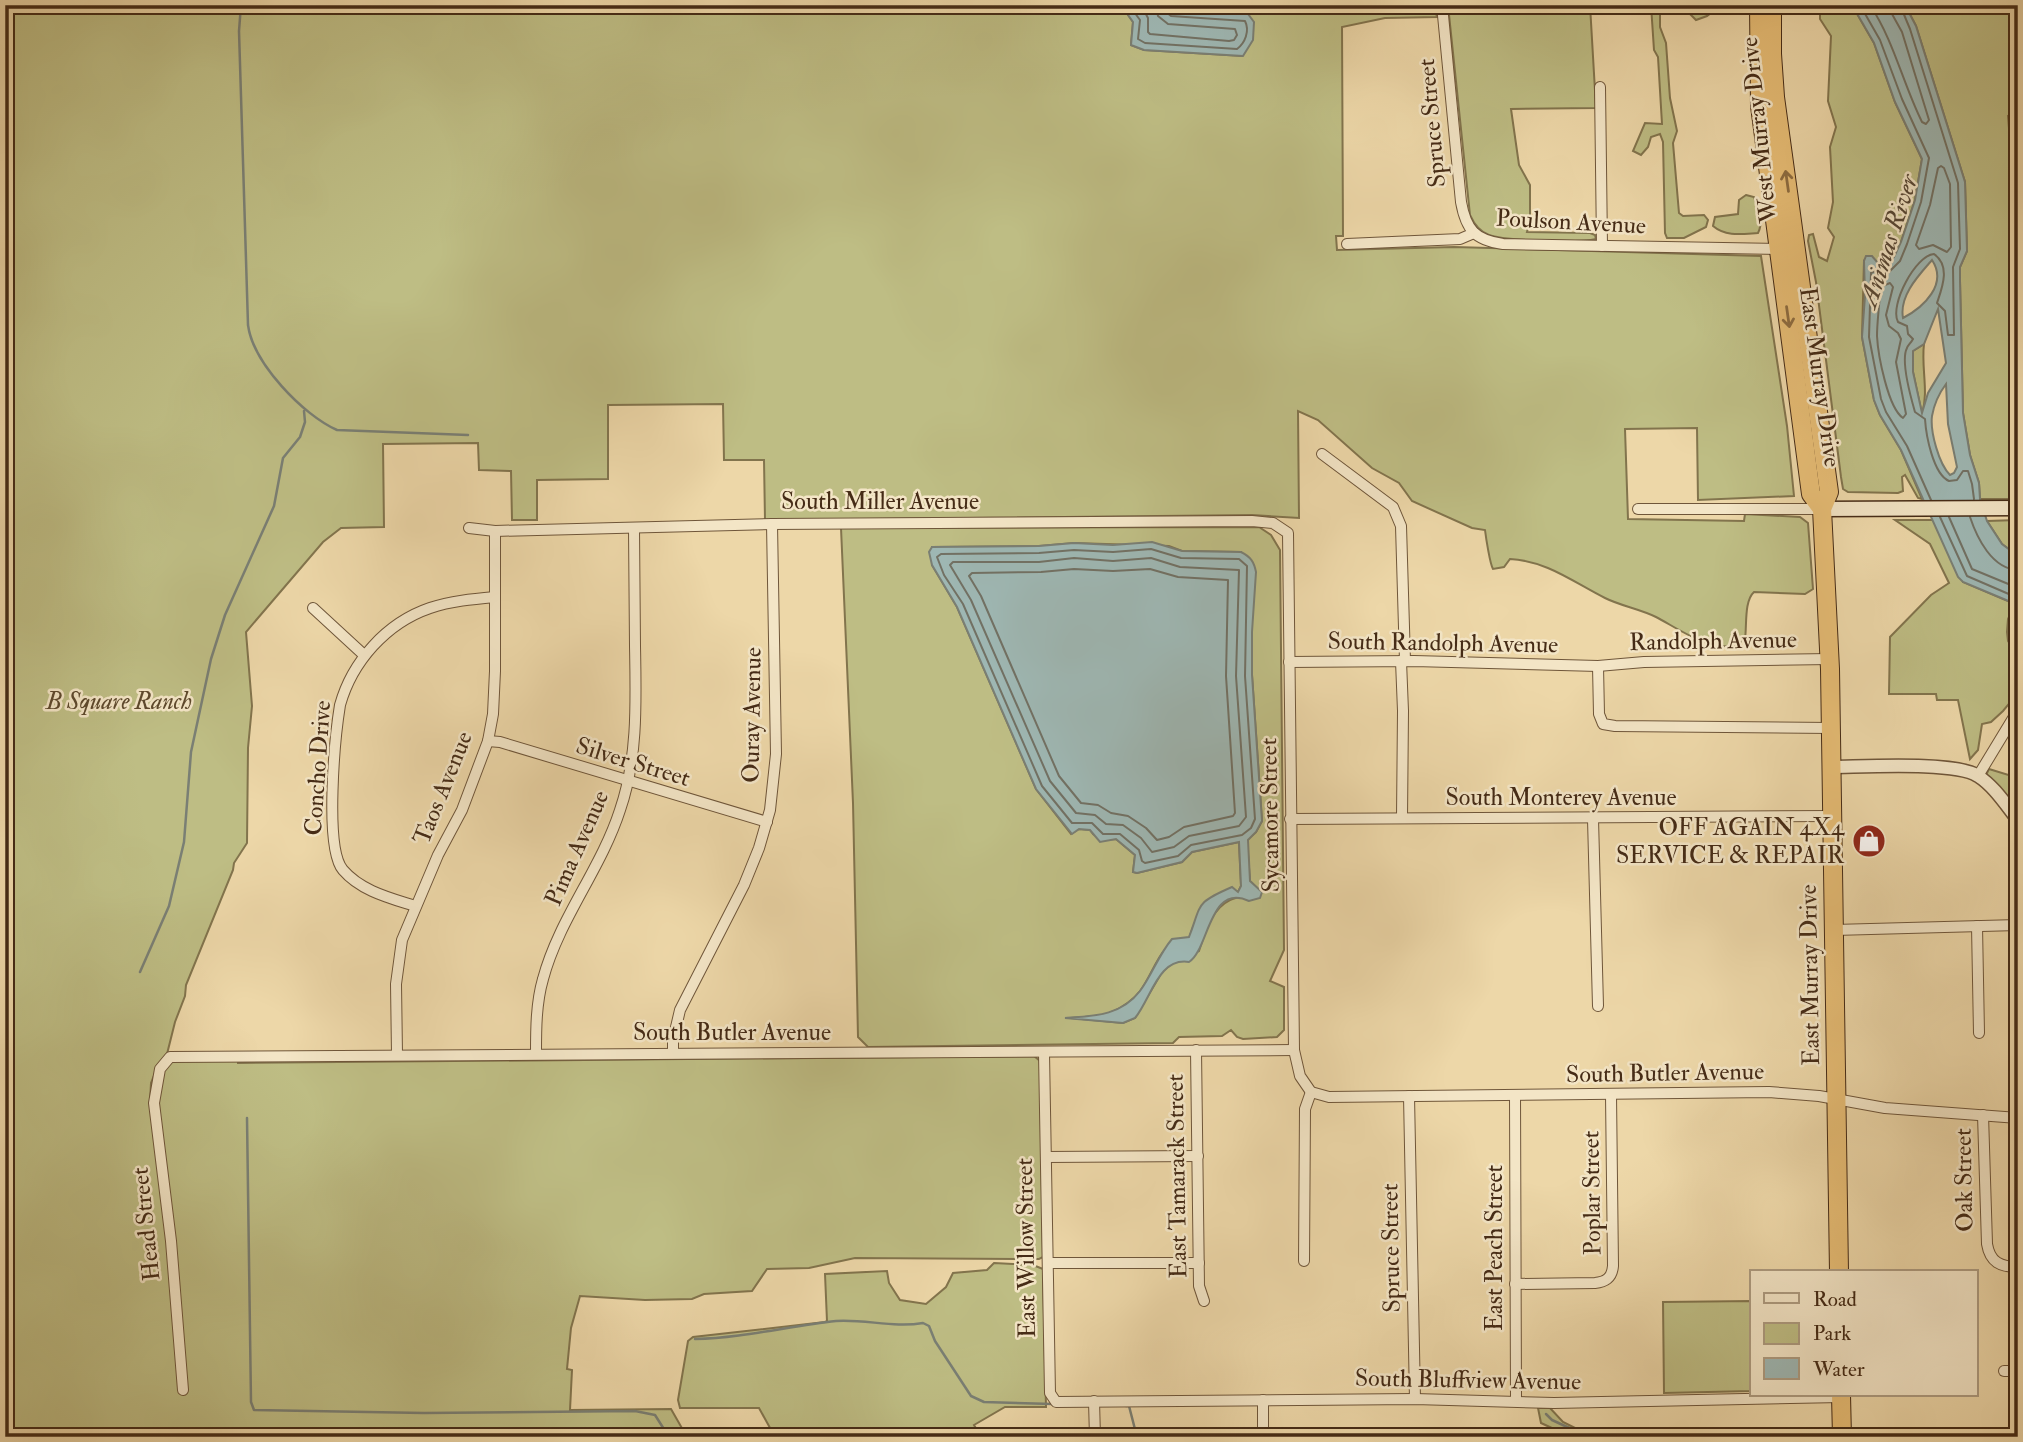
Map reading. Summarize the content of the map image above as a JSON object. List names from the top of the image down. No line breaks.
{"streets":{"highway":["West Murray Drive","East Murray Drive"],"street":["Spruce Street","Poulson Avenue","South Miller Avenue","Randolph Avenue","South Randolph Avenue","Ouray Avenue","Silver Street","Concho Drive","Taos Avenue","South Monterey Avenue","Sycamore Street","Pima Avenue","South Butler Avenue","East Tamarack Street","Oak Street","Poplar Street","Head Street","East Willow Street","East Peach Street","South Bluffview Avenue"]},"crossings":[["Spruce Street","Poulson Avenue"],["Spruce Street","South Butler Avenue"],["Spruce Street","South Bluffview Avenue"],["West Murray Drive","Poulson Avenue"],["West Murray Drive","East Murray Drive"],["Poulson Avenue","East Murray Drive"],["East Murray Drive","Randolph Avenue"],["East Murray Drive","South Monterey Avenue"],["East Murray Drive","South Butler Avenue"],["South Miller Avenue","Ouray Avenue"],["South Miller Avenue","Taos Avenue"],["South Miller Avenue","Sycamore Street"],["South Miller Avenue","Pima Avenue"],["Randolph Avenue","South Randolph Avenue"],["South Randolph Avenue","Sycamore Street"],["Ouray Avenue","Silver Street"],["Ouray Avenue","South Butler Avenue"],["Silver Street","Taos Avenue"],["Silver Street","Pima Avenue"],["Concho Drive","Taos Avenue"],["Taos Avenue","South Butler Avenue"],["South Monterey Avenue","Sycamore Street"],["Sycamore Street","South Butler Avenue"],["Pima Avenue","South Butler Avenue"],["South Butler Avenue","East Tamarack Street"],["South Butler Avenue","Oak Street"],["South Butler Avenue","Poplar Street"],["South Butler Avenue","Head Street"],["South Butler Avenue","East Willow Street"],["South Butler Avenue","East Peach Street"],["Poplar Street","East Peach Street"],["East Willow Street","South Bluffview Avenue"],["East Peach Street","South Bluffview Avenue"]],"water":["Animas River"],"parks":["B Square Ranch"],"places":{"shop":["OFF AGAIN 4X4 SERVICE & REPAIR"]},"legend":["Road","Park","Water"]}
